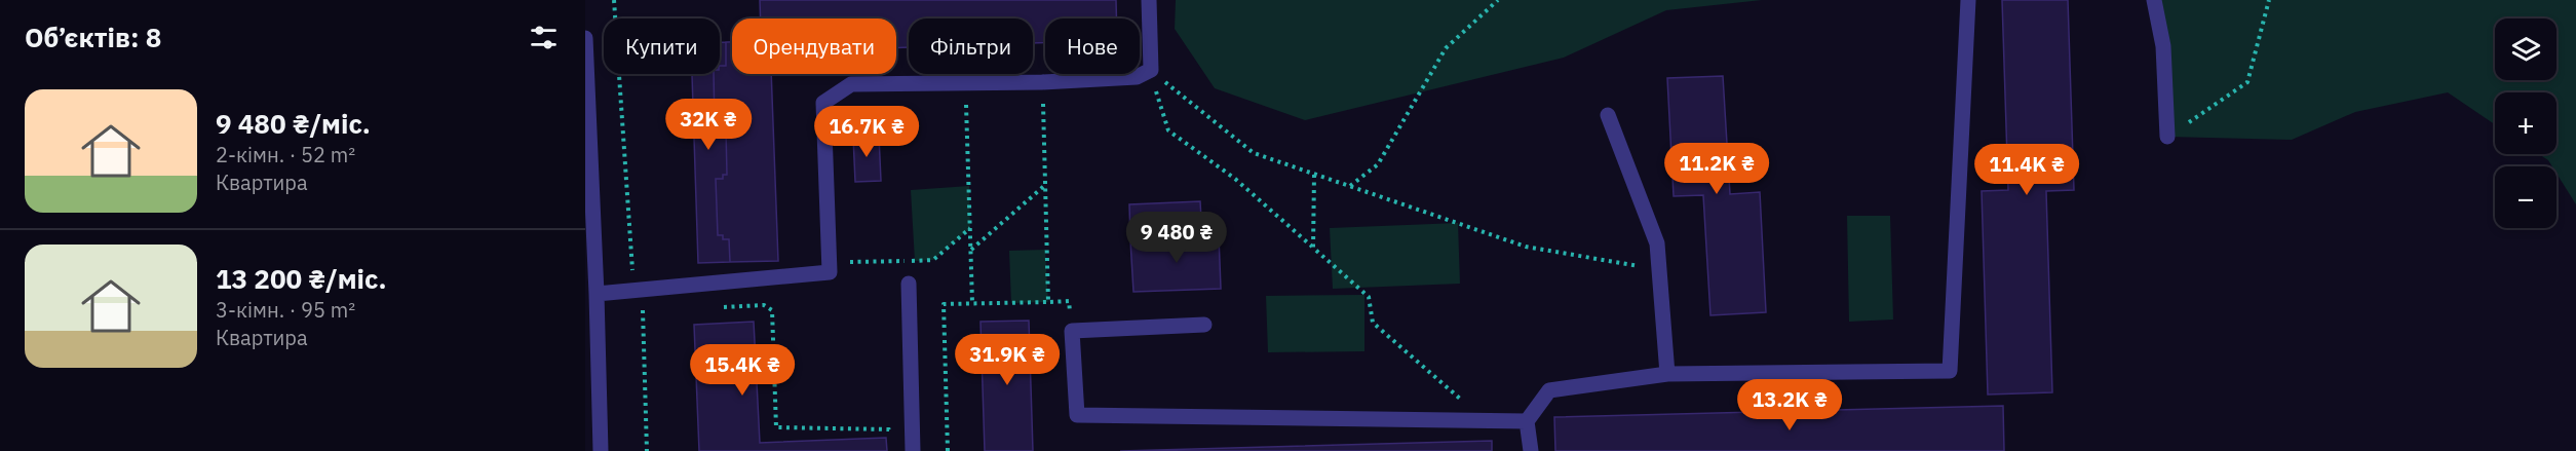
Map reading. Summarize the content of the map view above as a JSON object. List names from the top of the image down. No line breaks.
{"page":{"heading":"Об’єктів: 8","map_buttons":["+","−"],"chip":["Купити","Орендувати","Фільтри","Нове"],"list":[{"name":"9 480 ₴/міс.","note":"2-кімн. · 52 m² · Квартира"},{"name":"13 200 ₴/міс.","note":"3-кімн. · 95 m² · Квартира"}],"price":["32K ₴","16.7K ₴","11.2K ₴","11.4K ₴","9 480 ₴","31.9K ₴","15.4K ₴","13.2K ₴"]}}
